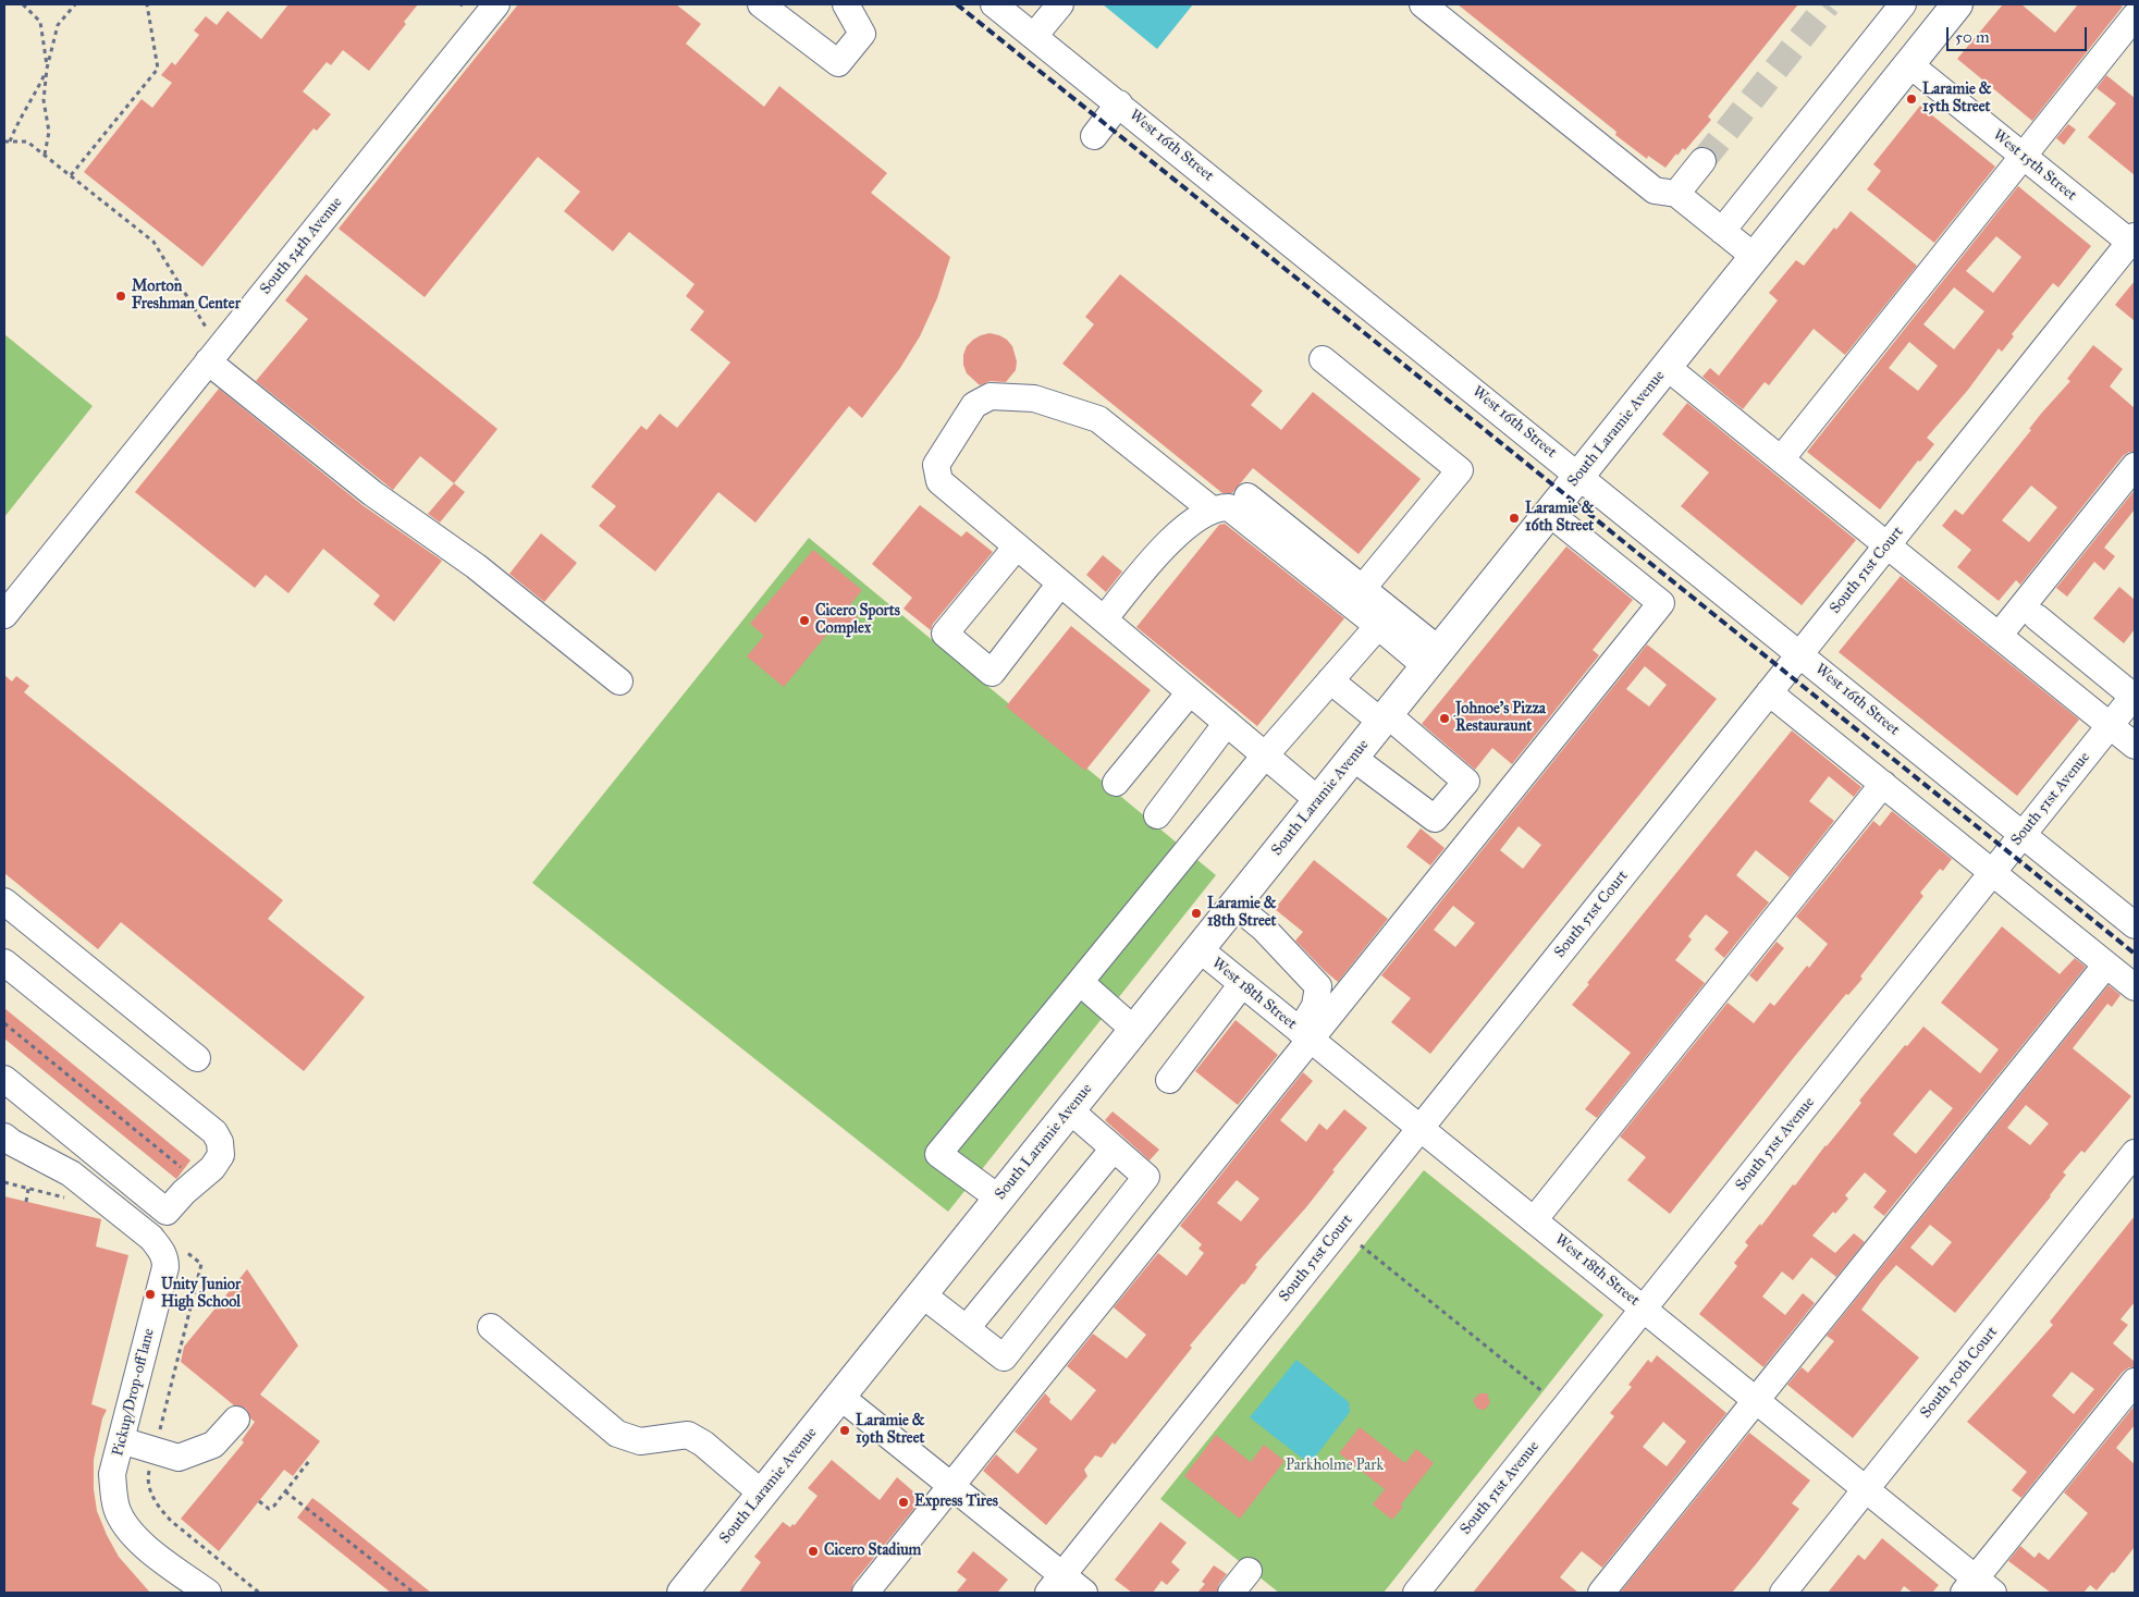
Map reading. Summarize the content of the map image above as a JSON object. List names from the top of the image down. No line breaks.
{"streets":{"main road":["South Laramie Avenue"],"street":["West 16th Street","West 15th Street","South 54th Avenue","South 51st Court","South 51st Avenue","West 18th Street","South 50th Court","Pickup/Drop-off lane"]},"crossings":[["West 16th Street","South Laramie Avenue"],["West 16th Street","South 51st Court"],["West 16th Street","South 51st Avenue"],["West 15th Street","South Laramie Avenue"],["West 15th Street","South 51st Court"],["South Laramie Avenue","West 18th Street"],["South 51st Court","West 18th Street"],["South 51st Avenue","West 18th Street"],["West 18th Street","South 50th Court"]],"parks":["Parkholme Park"],"places":["Laramie & 15th Street","Morton Freshman Center","Laramie & 16th Street","Cicero Sports Complex","Johnoe's Pizza Restauraunt","Laramie & 18th Street","Unity Junior High School","Laramie & 19th Street","Express Tires","Cicero Stadium"],"scale_bar":"50 m"}
